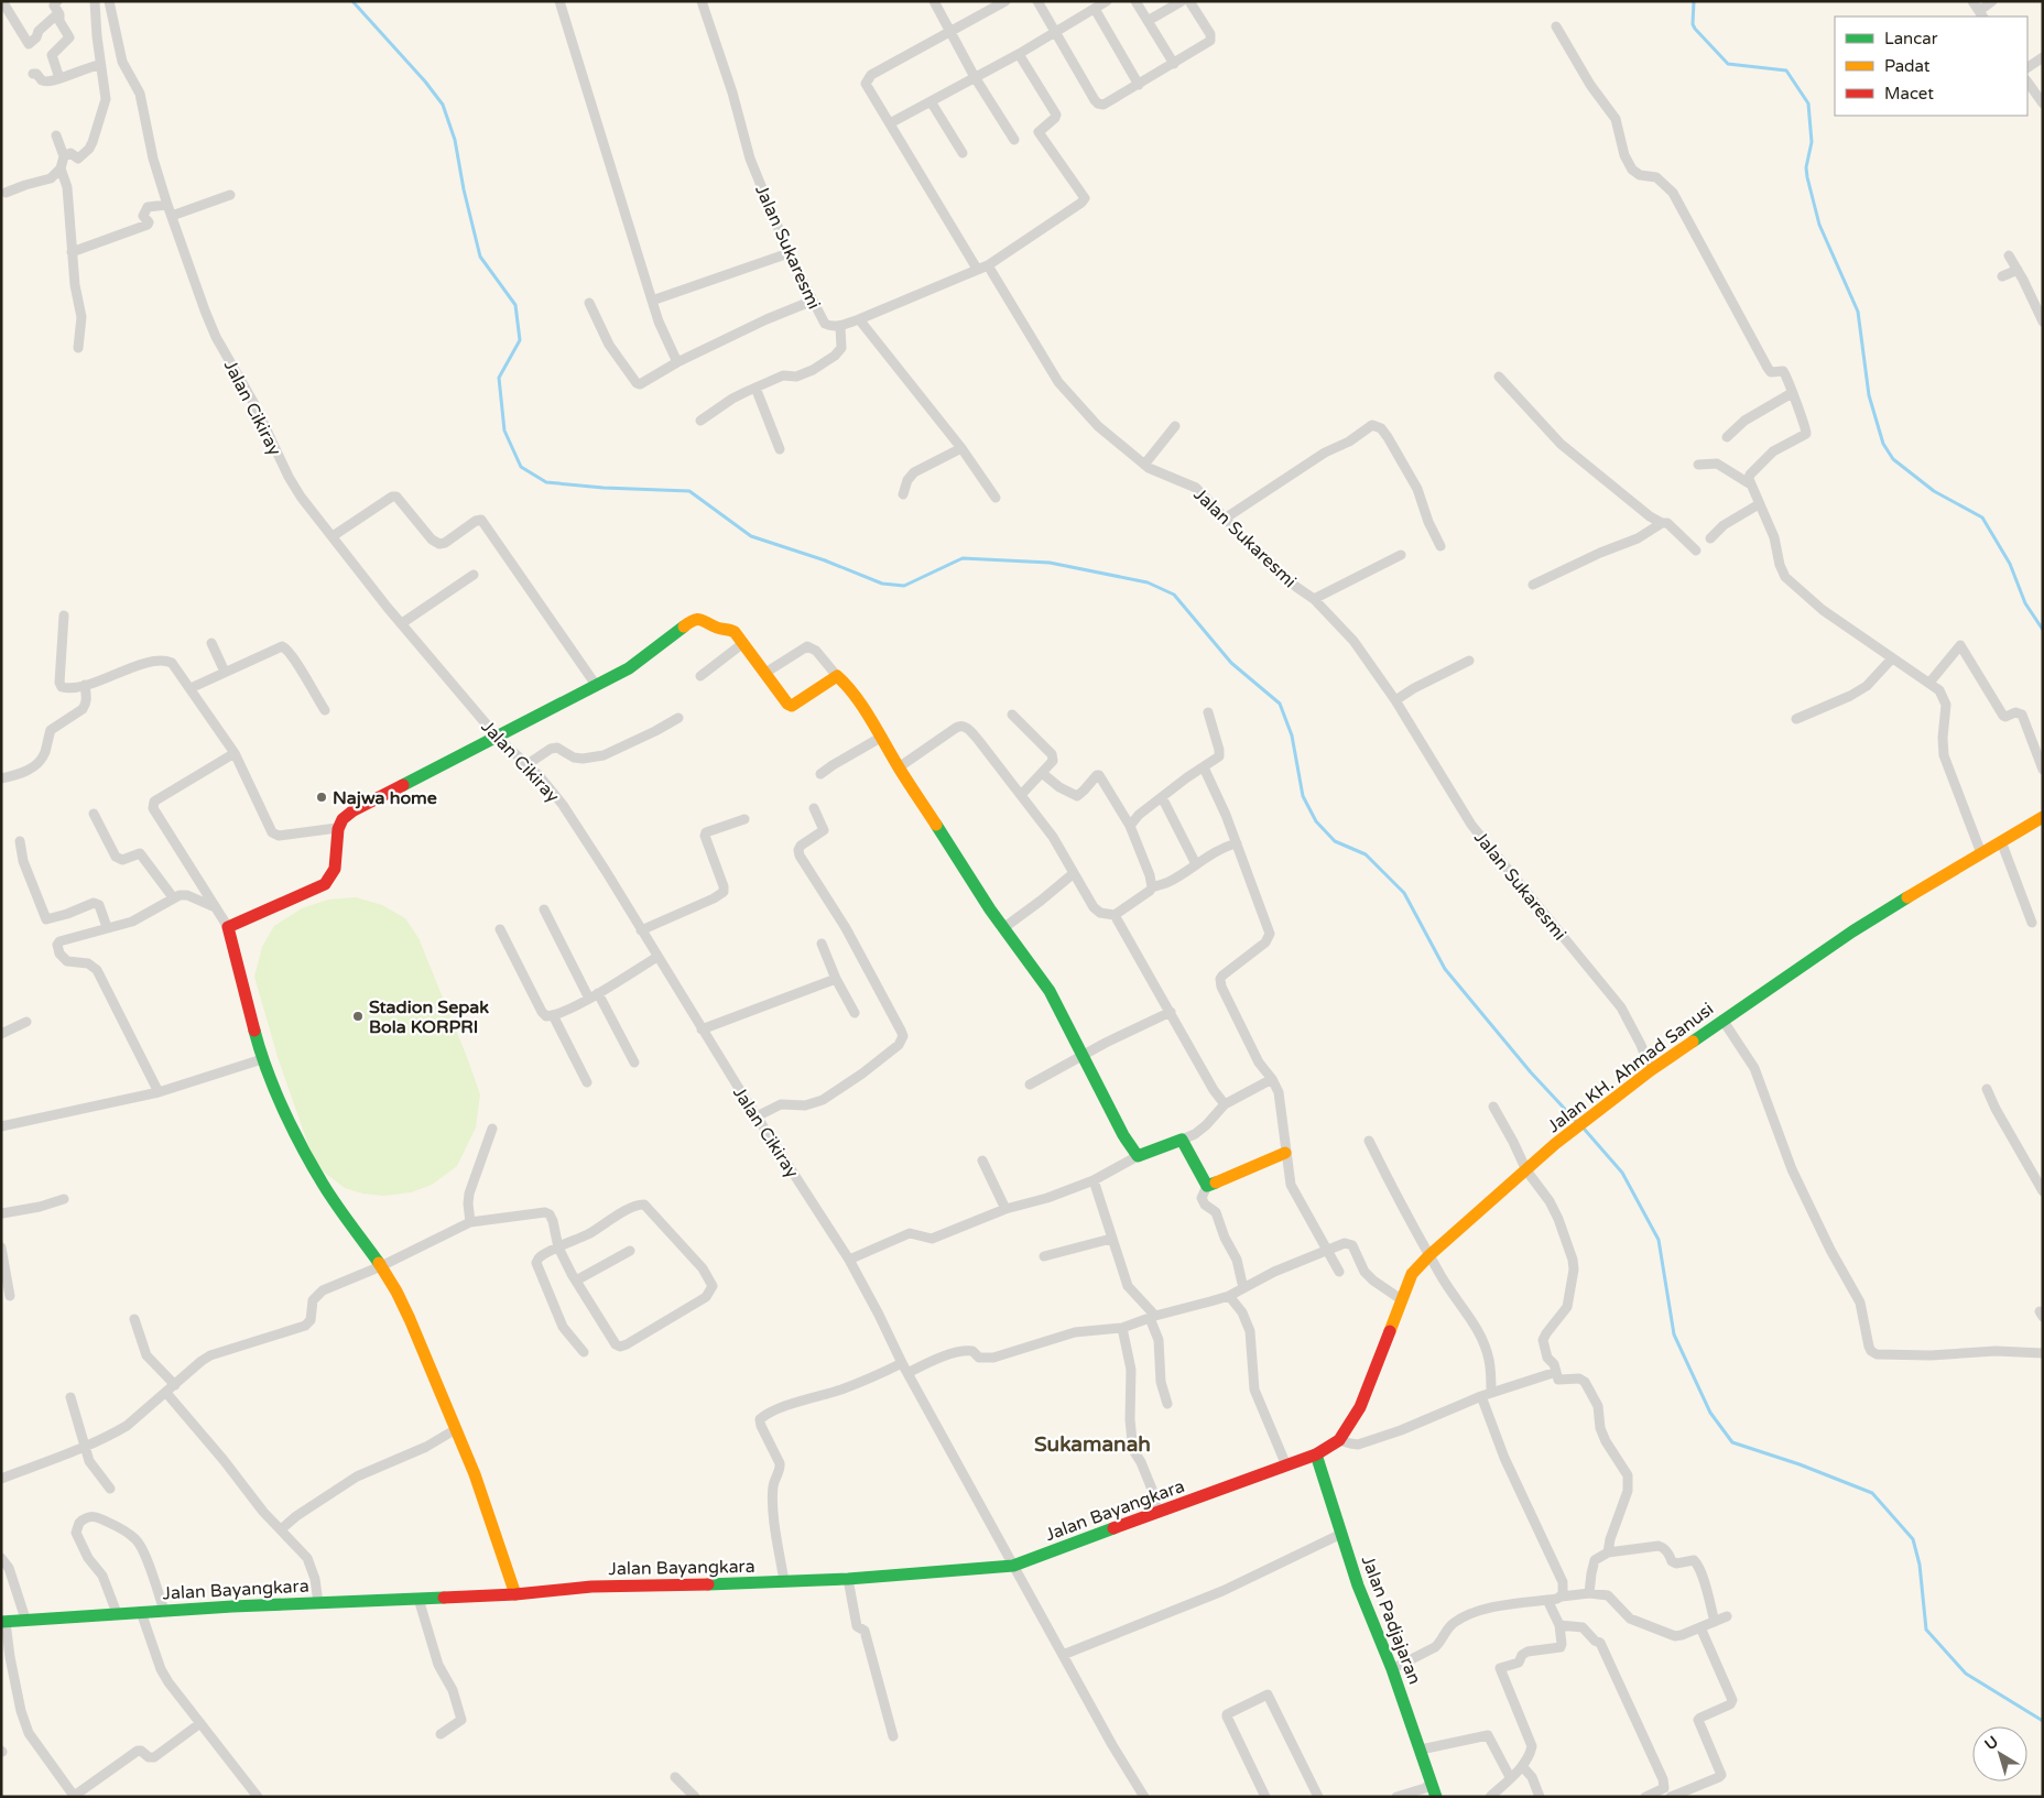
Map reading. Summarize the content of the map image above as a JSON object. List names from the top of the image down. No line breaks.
{"streets":{"main road":["Jalan KH. Ahmad Sanusi","Jalan Bayangkara","Jalan Padjajaran"],"street":["Jalan Sukaresmi","Jalan Cikiray"]},"crossings":[["Jalan Sukaresmi","Jalan KH. Ahmad Sanusi"],["Jalan Cikiray","Jalan Bayangkara"],["Jalan KH. Ahmad Sanusi","Jalan Bayangkara"],["Jalan Bayangkara","Jalan Padjajaran"]],"districts":["Sukamanah"],"places":["Najwa home","Stadion Sepak Bola KORPRI"],"legend":["Lancar","Padat","Macet"],"north":"top left"}
